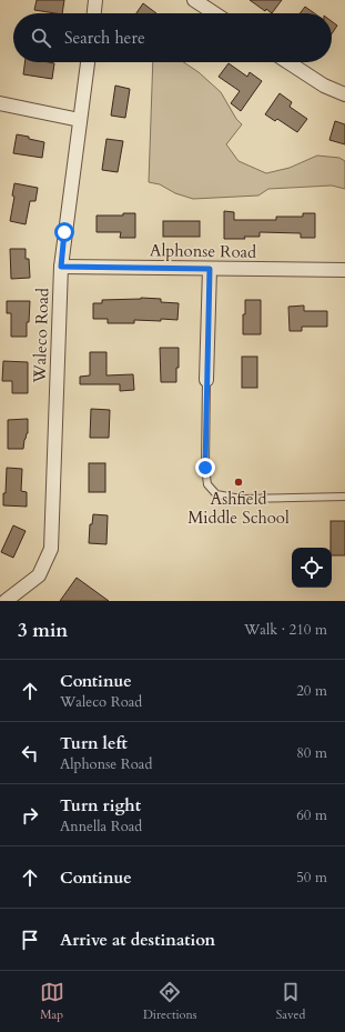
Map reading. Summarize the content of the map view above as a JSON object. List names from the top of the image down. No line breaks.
{"streets":{"street":["Alphonse Road","Waleco Road"]},"crossings":[["Alphonse Road","Waleco Road"]],"places":["Ashfield Middle School"],"page":{"search":"Search here","heading":["3 min","Walk · 210 m"],"list":[["Continue","Waleco Road","20 m"],["Turn left","Alphonse Road","80 m"],["Turn right","Annella Road","60 m"],["Continue","50 m"],"Arrive at destination"],"nav":["Map","Directions","Saved"]}}
